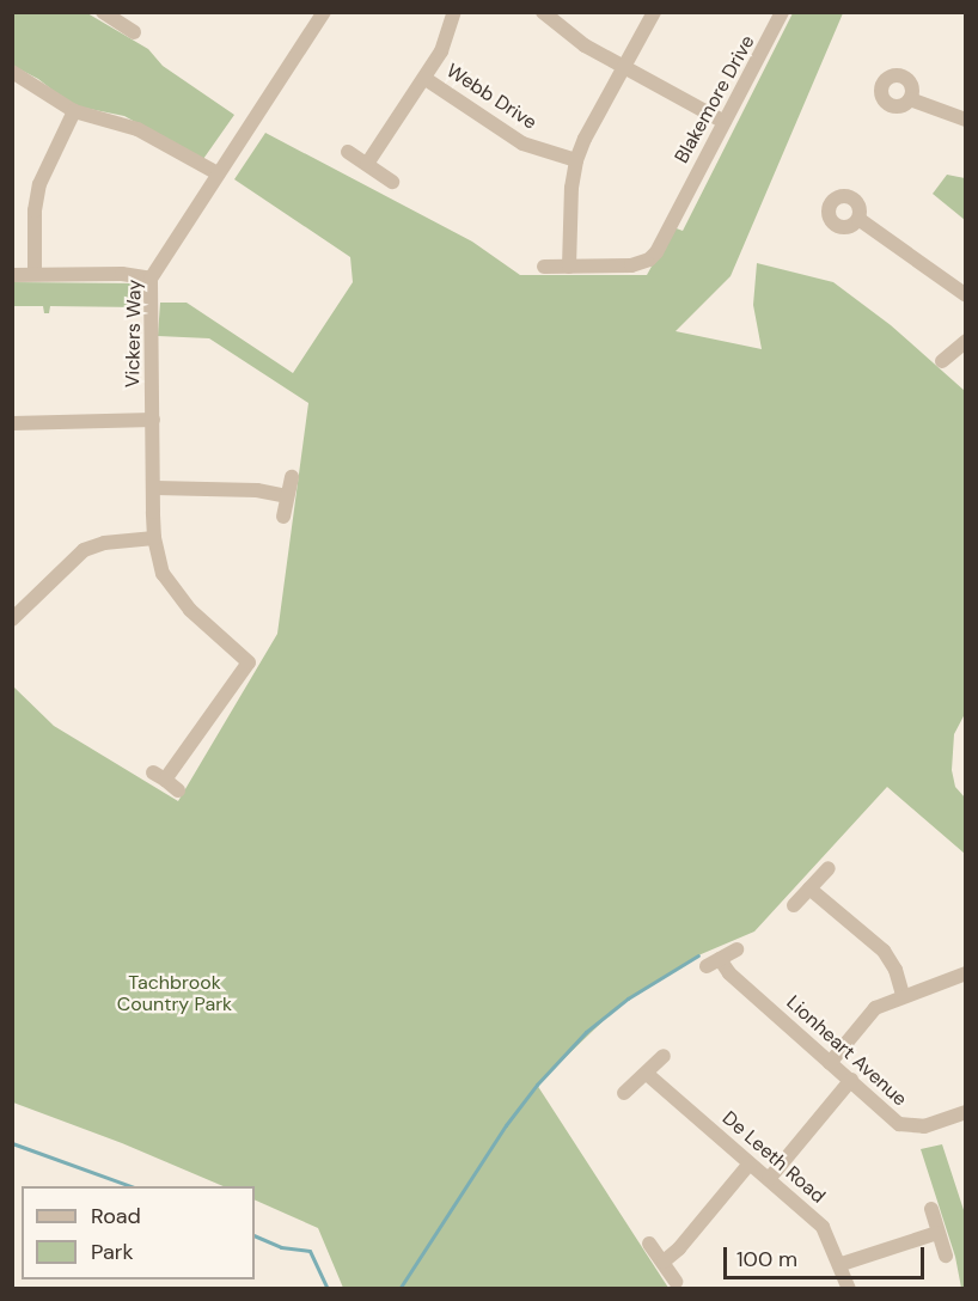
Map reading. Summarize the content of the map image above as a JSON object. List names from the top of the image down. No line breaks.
{"streets":{"street":["Webb Drive","Blakemore Drive","Vickers Way","Lionheart Avenue","De Leeth Road"]},"parks":["Tachbrook Country Park"],"legend":["Road","Park"],"scale_bar":"100 m"}
